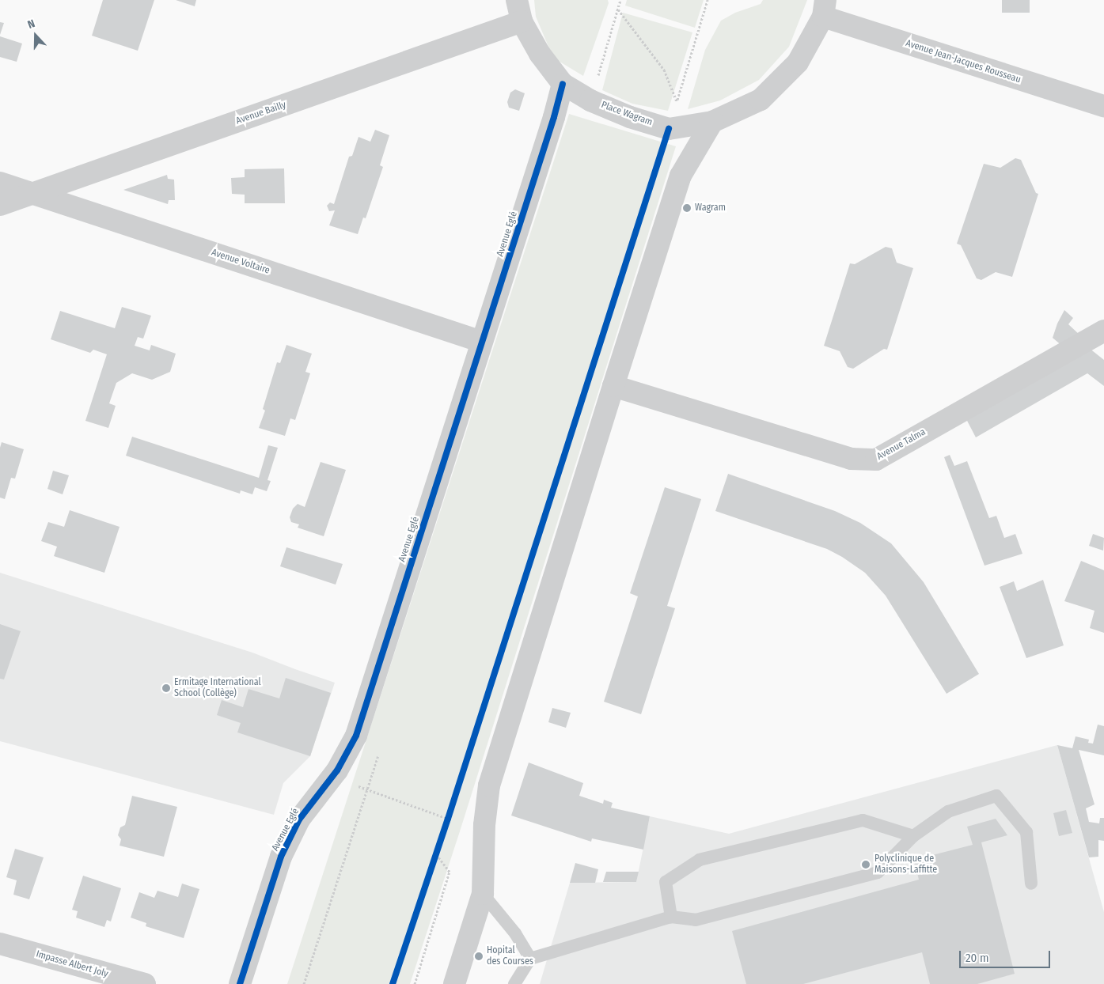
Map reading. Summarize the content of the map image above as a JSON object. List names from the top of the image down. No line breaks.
{"streets":{"street":["Avenue Jean-Jacques Rousseau","Avenue Bailly","Place Wagram","Avenue Eglé","Avenue Voltaire","Avenue Talma","Impasse Albert Joly"]},"crossings":[["Avenue Jean-Jacques Rousseau","Place Wagram"],["Avenue Bailly","Place Wagram"],["Avenue Bailly","Avenue Voltaire"],["Place Wagram","Avenue Eglé"],["Avenue Eglé","Avenue Voltaire"]],"places":["Wagram","Ermitage International School (Collège)","Polyclinique de Maisons-Laffitte","Hopital des Courses"],"scale_bar":"20 m","north":"top"}
